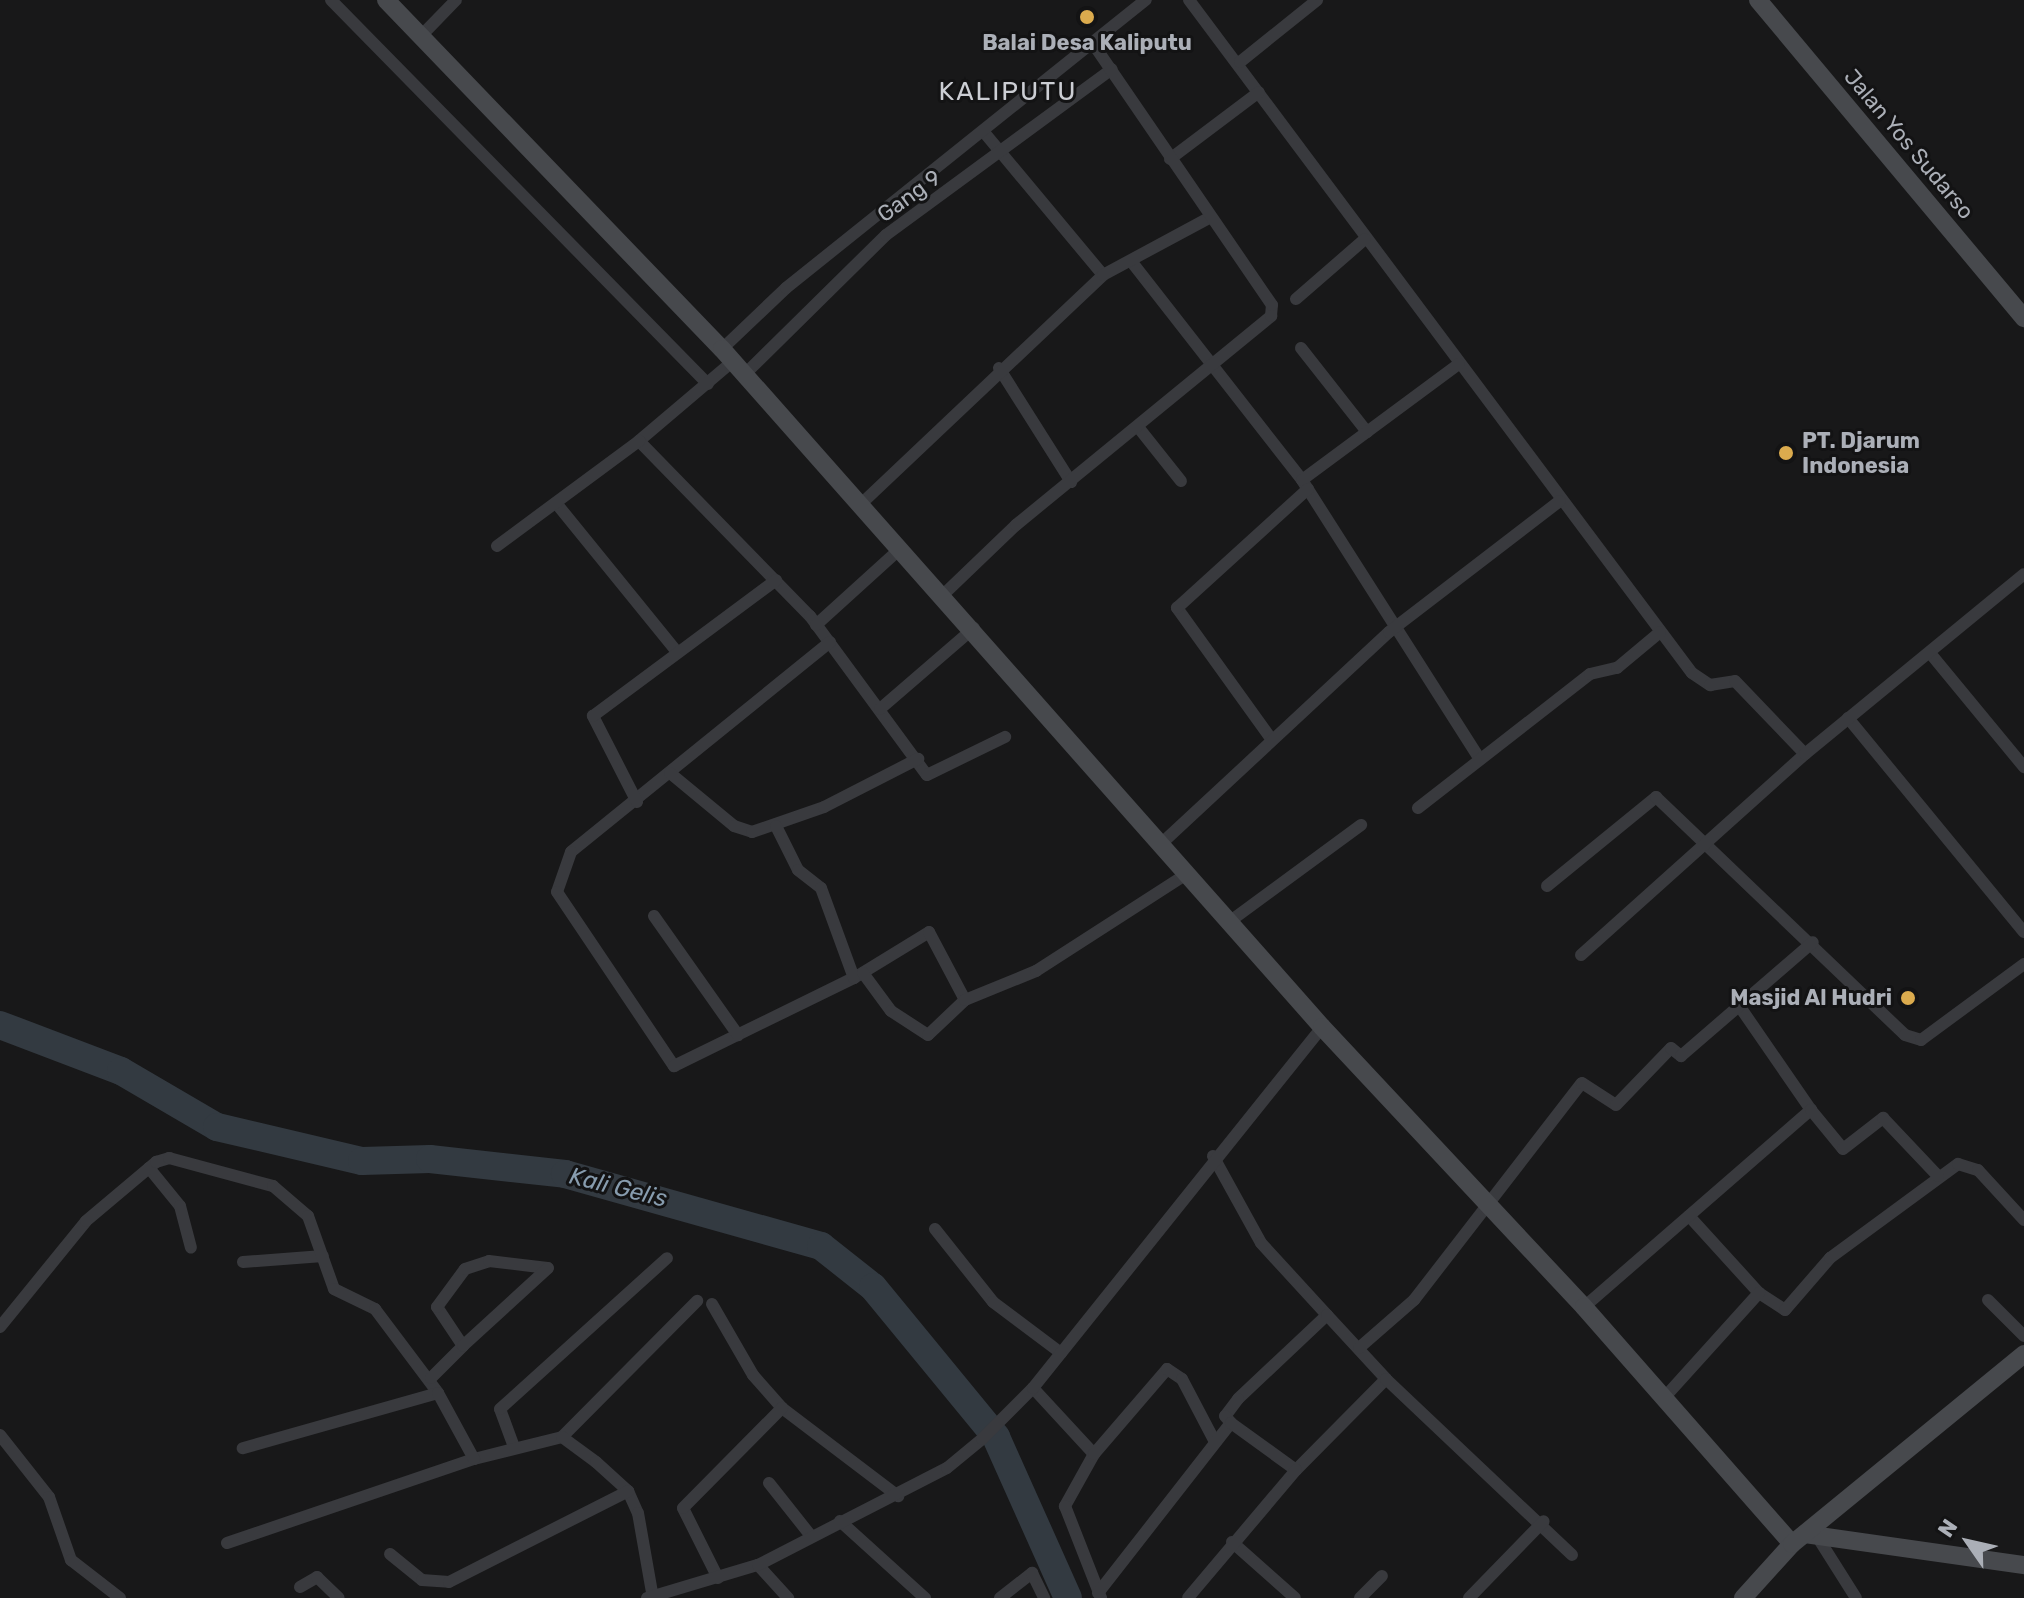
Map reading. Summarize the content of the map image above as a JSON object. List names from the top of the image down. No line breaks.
{"streets":{"main road":["Jalan Yos Sudarso"],"street":["Gang 9"]},"districts":["KALIPUTU"],"water":["Kali Gelis"],"places":["Balai Desa Kaliputu","PT. Djarum Indonesia","Masjid Al Hudri"],"north":"top left"}
